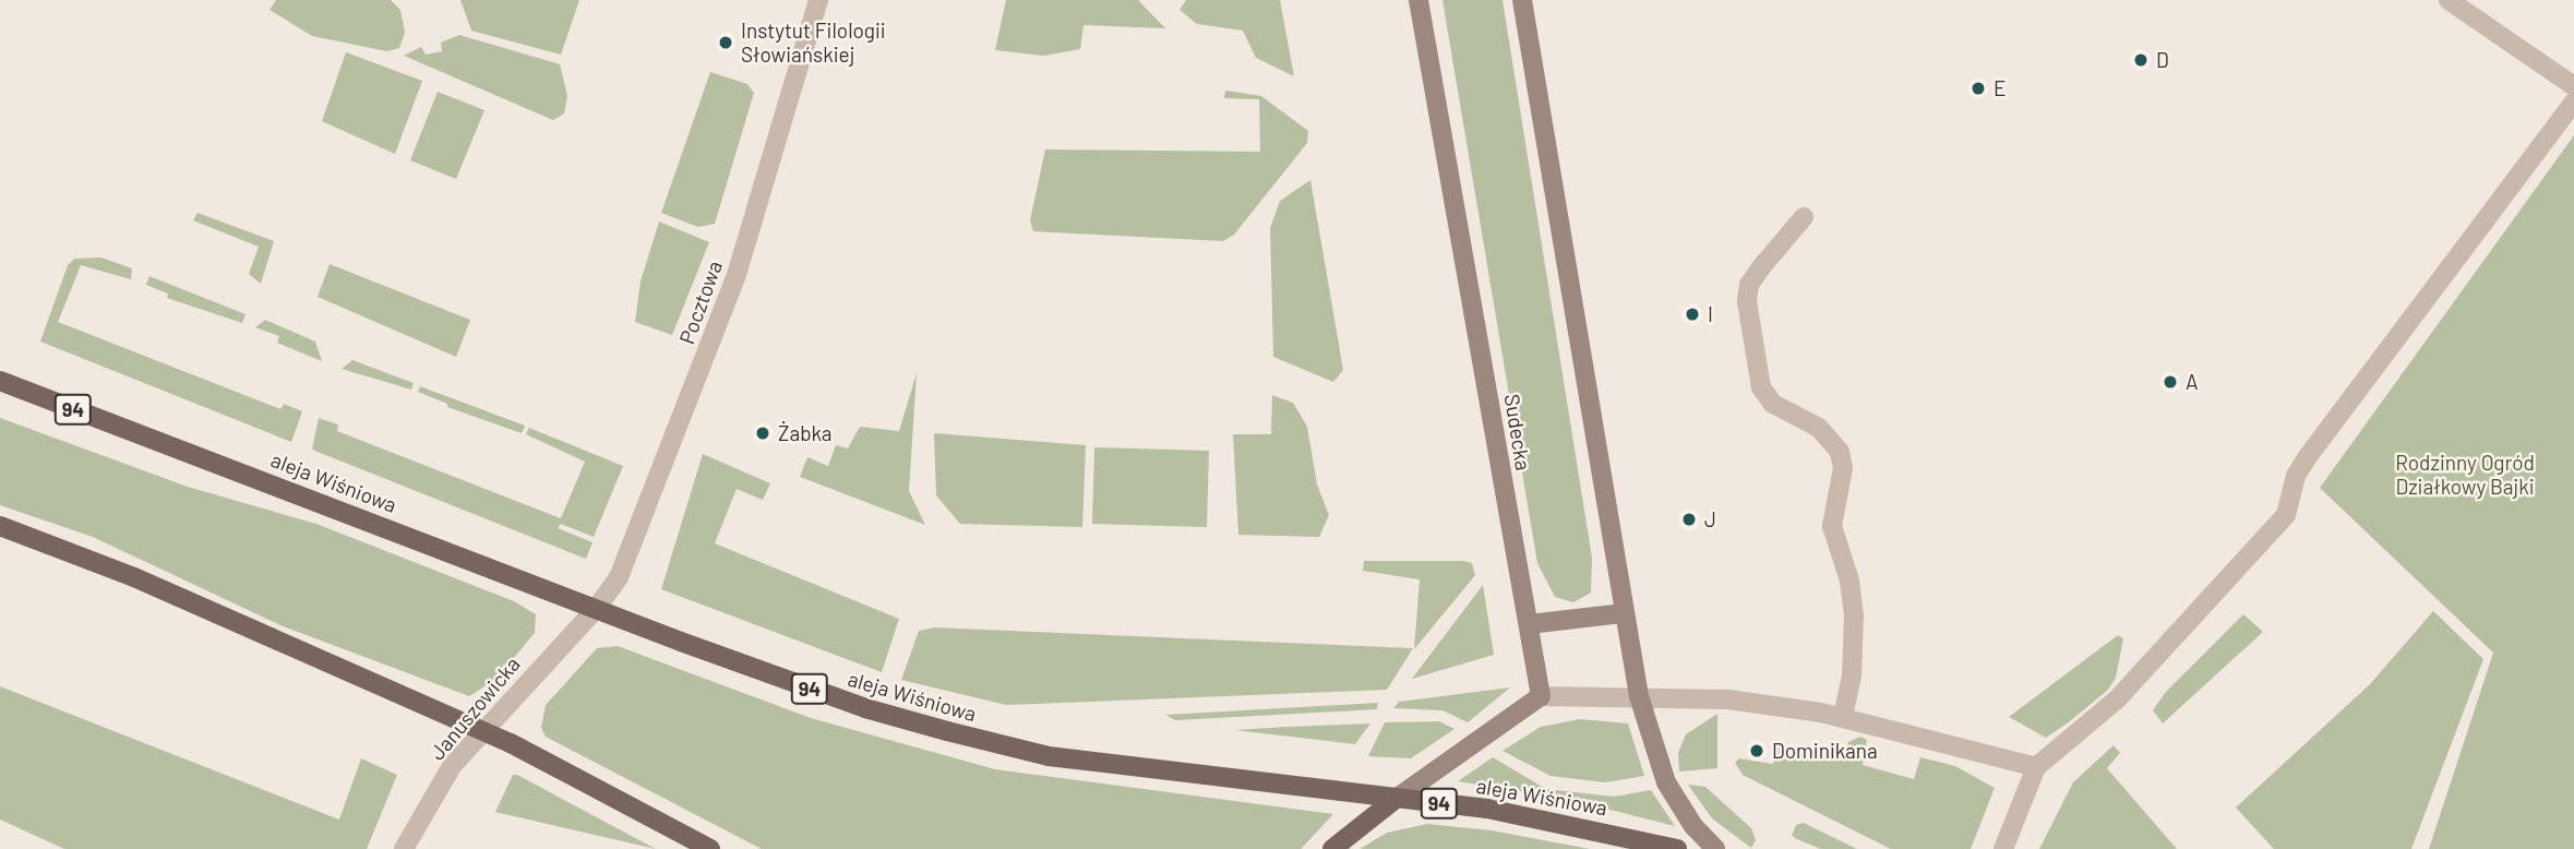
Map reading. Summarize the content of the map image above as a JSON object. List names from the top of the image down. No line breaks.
{"streets":{"main road":["94","aleja Wiśniowa"],"street":["Pocztowa","Sudecka","Januszowicka"]},"crossings":[["Pocztowa","aleja Wiśniowa"],["Pocztowa","Januszowicka"],["aleja Wiśniowa","Januszowicka"]],"parks":["Rodzinny Ogród Działkowy Bajki"],"places":["Instytut Filologii Słowiańskiej","D","E","I","A","Żabka","J","Dominikana"]}
